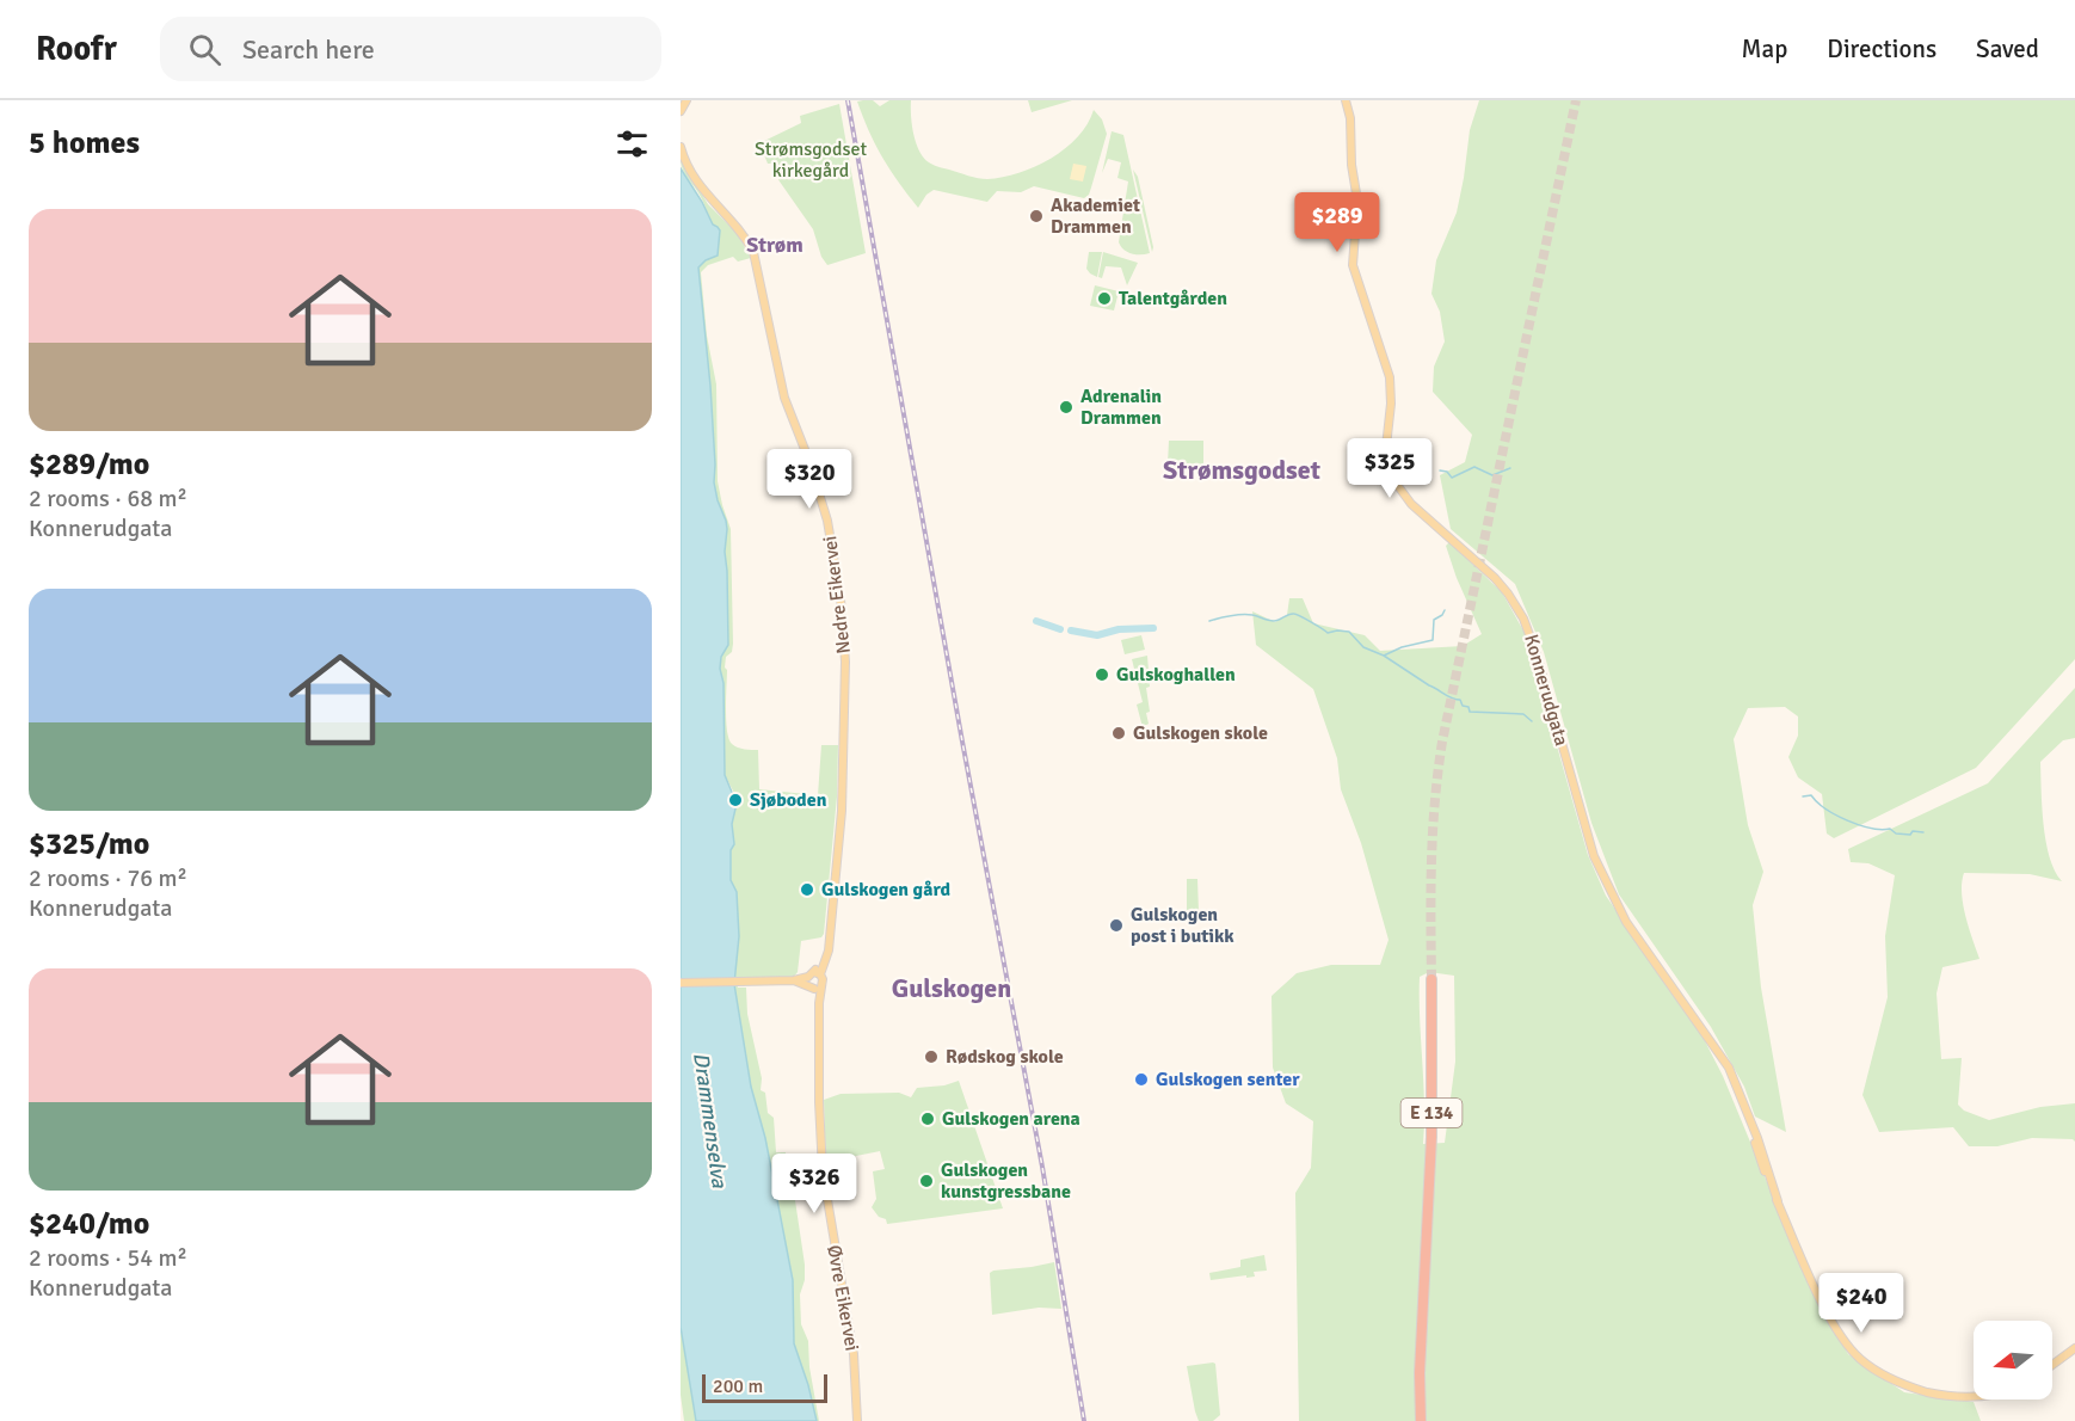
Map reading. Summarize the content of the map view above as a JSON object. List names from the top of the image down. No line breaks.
{"streets":{"highway":["E 134"],"main road":["Nedre Eikervei","Konnerudgata","Øvre Eikervei"]},"crossings":[["Nedre Eikervei","Øvre Eikervei"]],"districts":["Strøm","Strømsgodset","Gulskogen"],"water":["Drammenselva"],"parks":["Strømsgodset kirkegård"],"places":["Akademiet Drammen","Talentgården","Adrenalin Drammen","Gulskoghallen","Gulskogen skole","Sjøboden","Gulskogen gård","Gulskogen post i butikk","Rødskog skole","Gulskogen senter","Gulskogen arena","Gulskogen kunstgressbane"],"scale_bar":"200 m","north":"left","page":{"header":"Roofr","search":"Search here","nav":["Map","Directions","Saved"],"heading":"5 homes","list":[{"name":"$289/mo","note":"2 rooms · 68 m² · Konnerudgata"},{"name":"$325/mo","note":"2 rooms · 76 m² · Konnerudgata"},{"name":"$240/mo","note":"2 rooms · 54 m² · Konnerudgata"}],"price":["$289","$325","$320","$326","$240"],"scale":"200 m"}}
